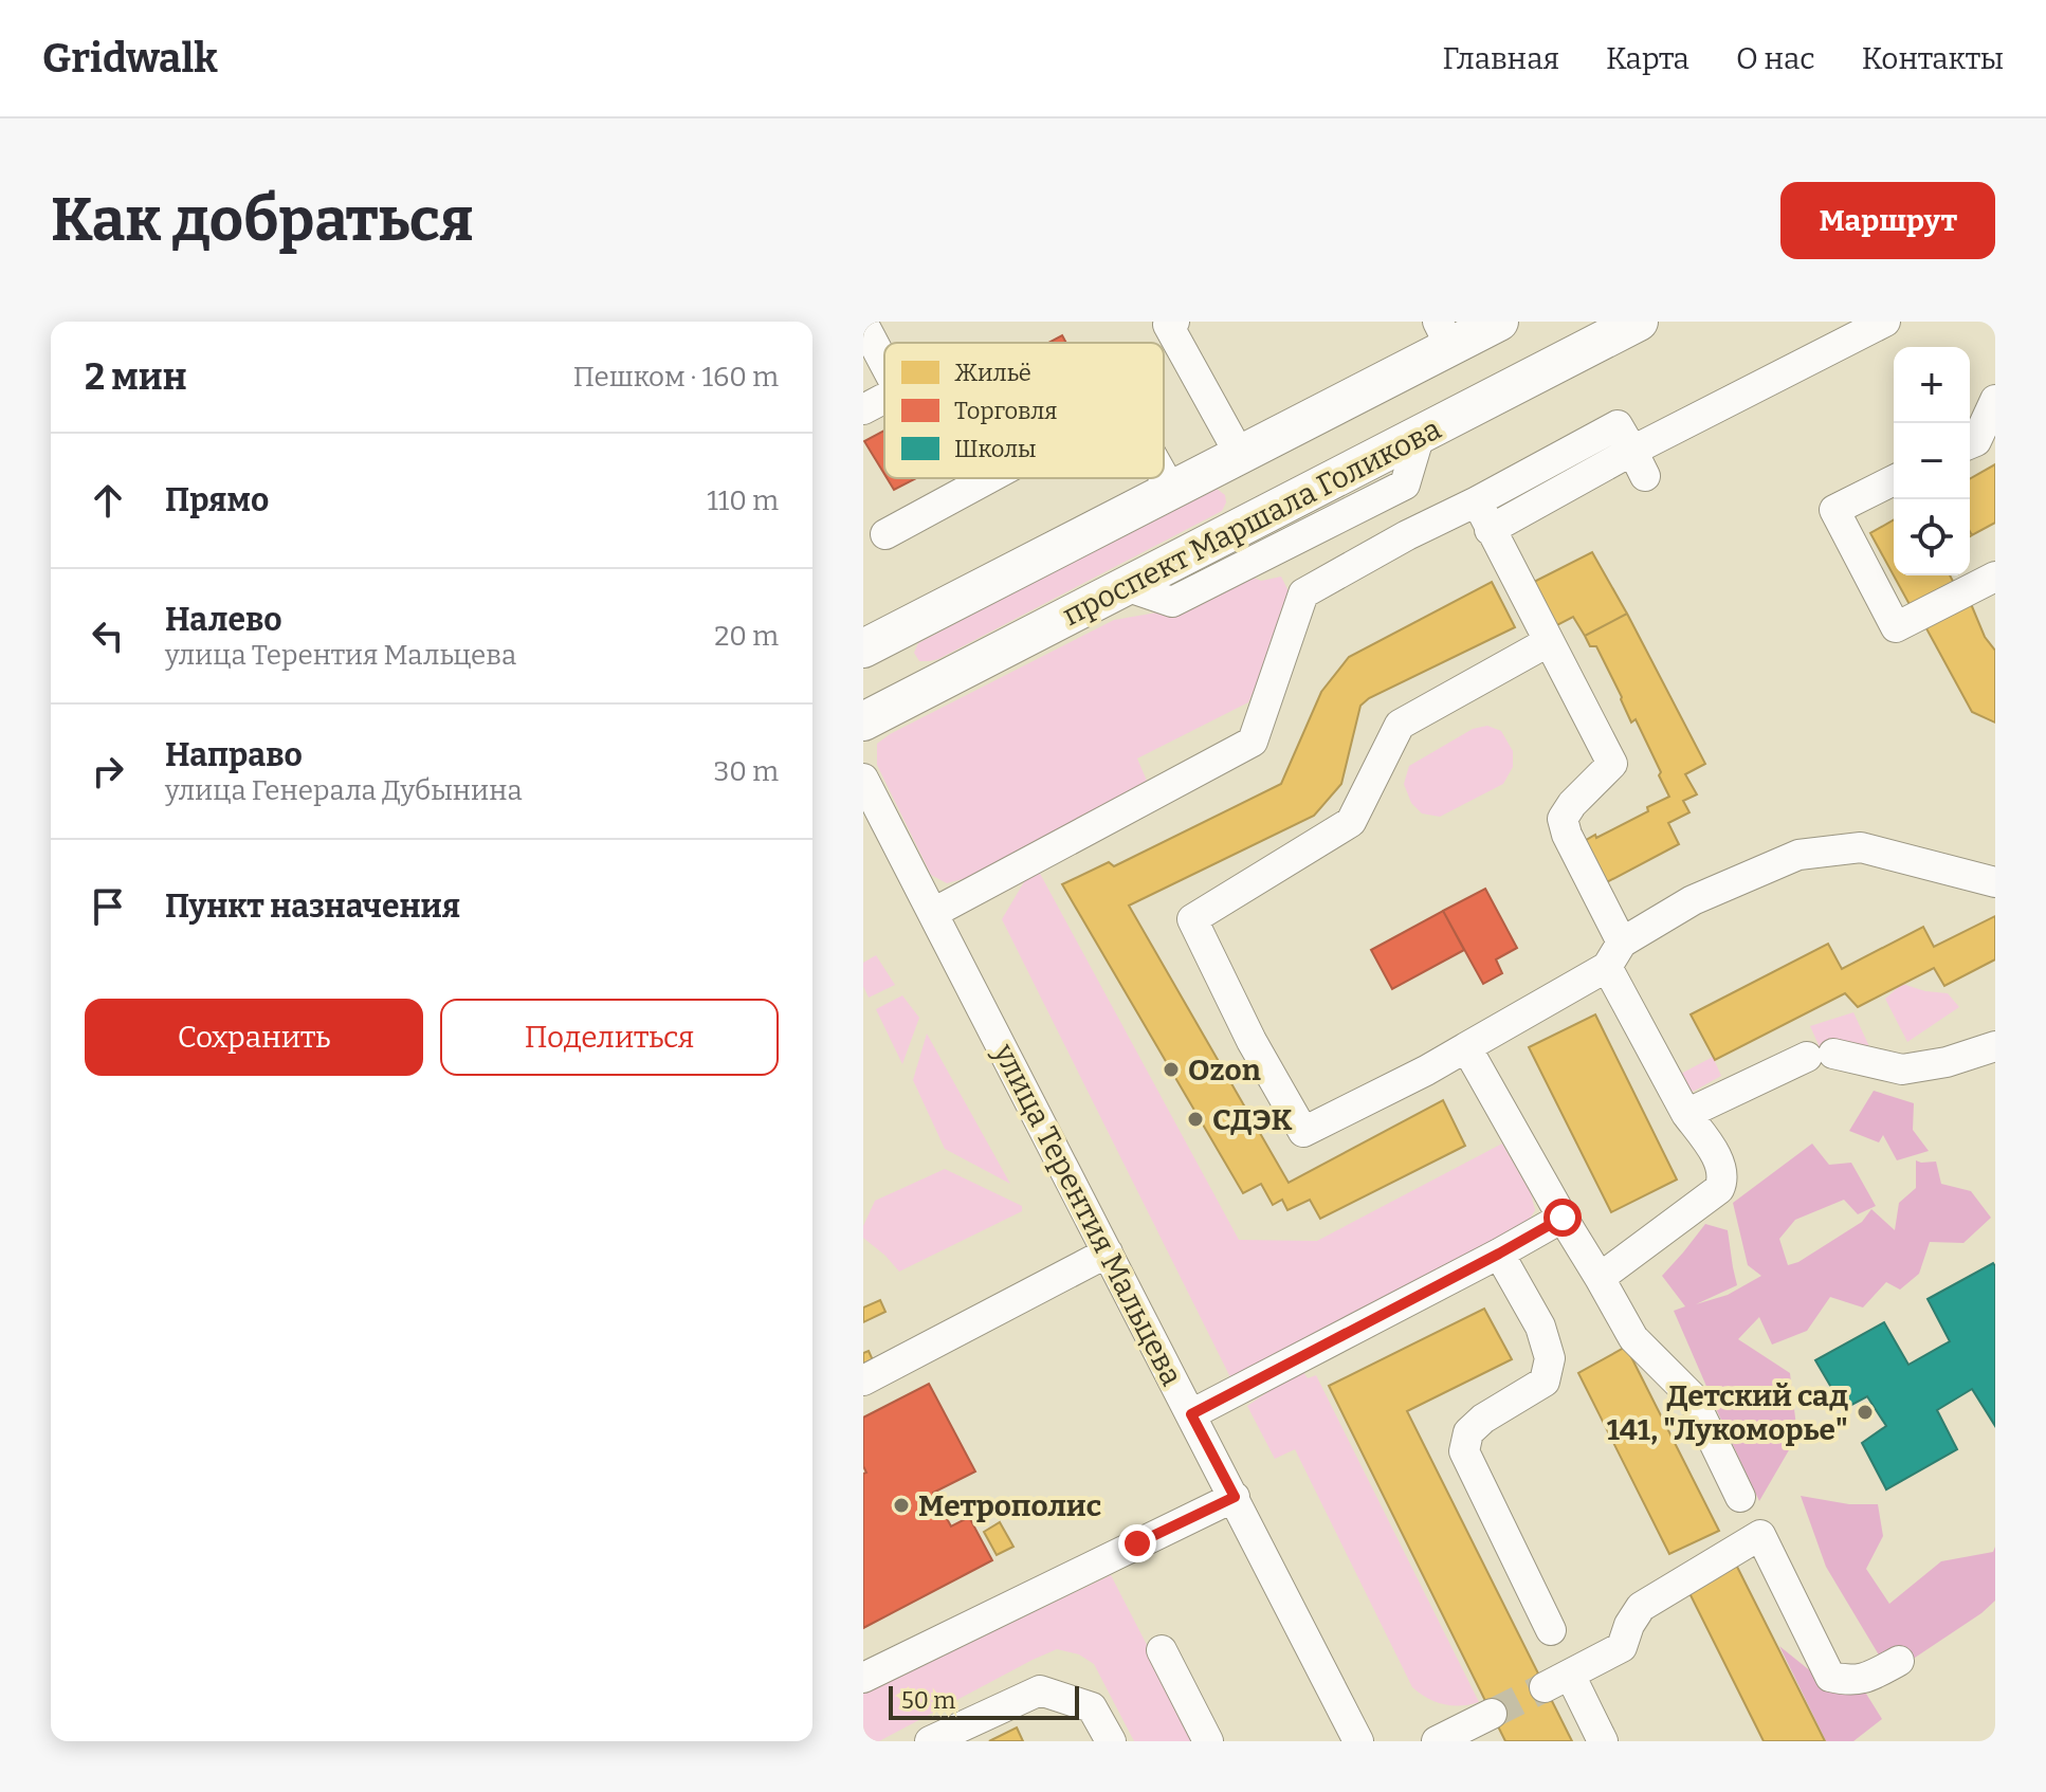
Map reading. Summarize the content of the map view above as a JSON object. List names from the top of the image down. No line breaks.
{"streets":{"main road":["проспект Маршала Голикова"],"street":["улица Терентия Мальцева"]},"places":["Ozon","СДЭК","Детский сад 141, \"Лукоморье\"","Метрополис"],"legend":["Жильё","Торговля","Школы"],"scale_bar":"50 m","page":{"header":"Gridwalk","nav":["Главная","Карта","О нас","Контакты"],"buttons":["Маршрут",["Сохранить","Поделиться"]],"title":"Как добраться","heading":["2 мин","Пешком · 160 m"],"map_buttons":["+","−"],"list":[["Прямо","110 m"],["Налево","улица Терентия Мальцева","20 m"],["Направо","улица Генерала Дубынина","30 m"],"Пункт назначения"],"scale":"50 m"}}
